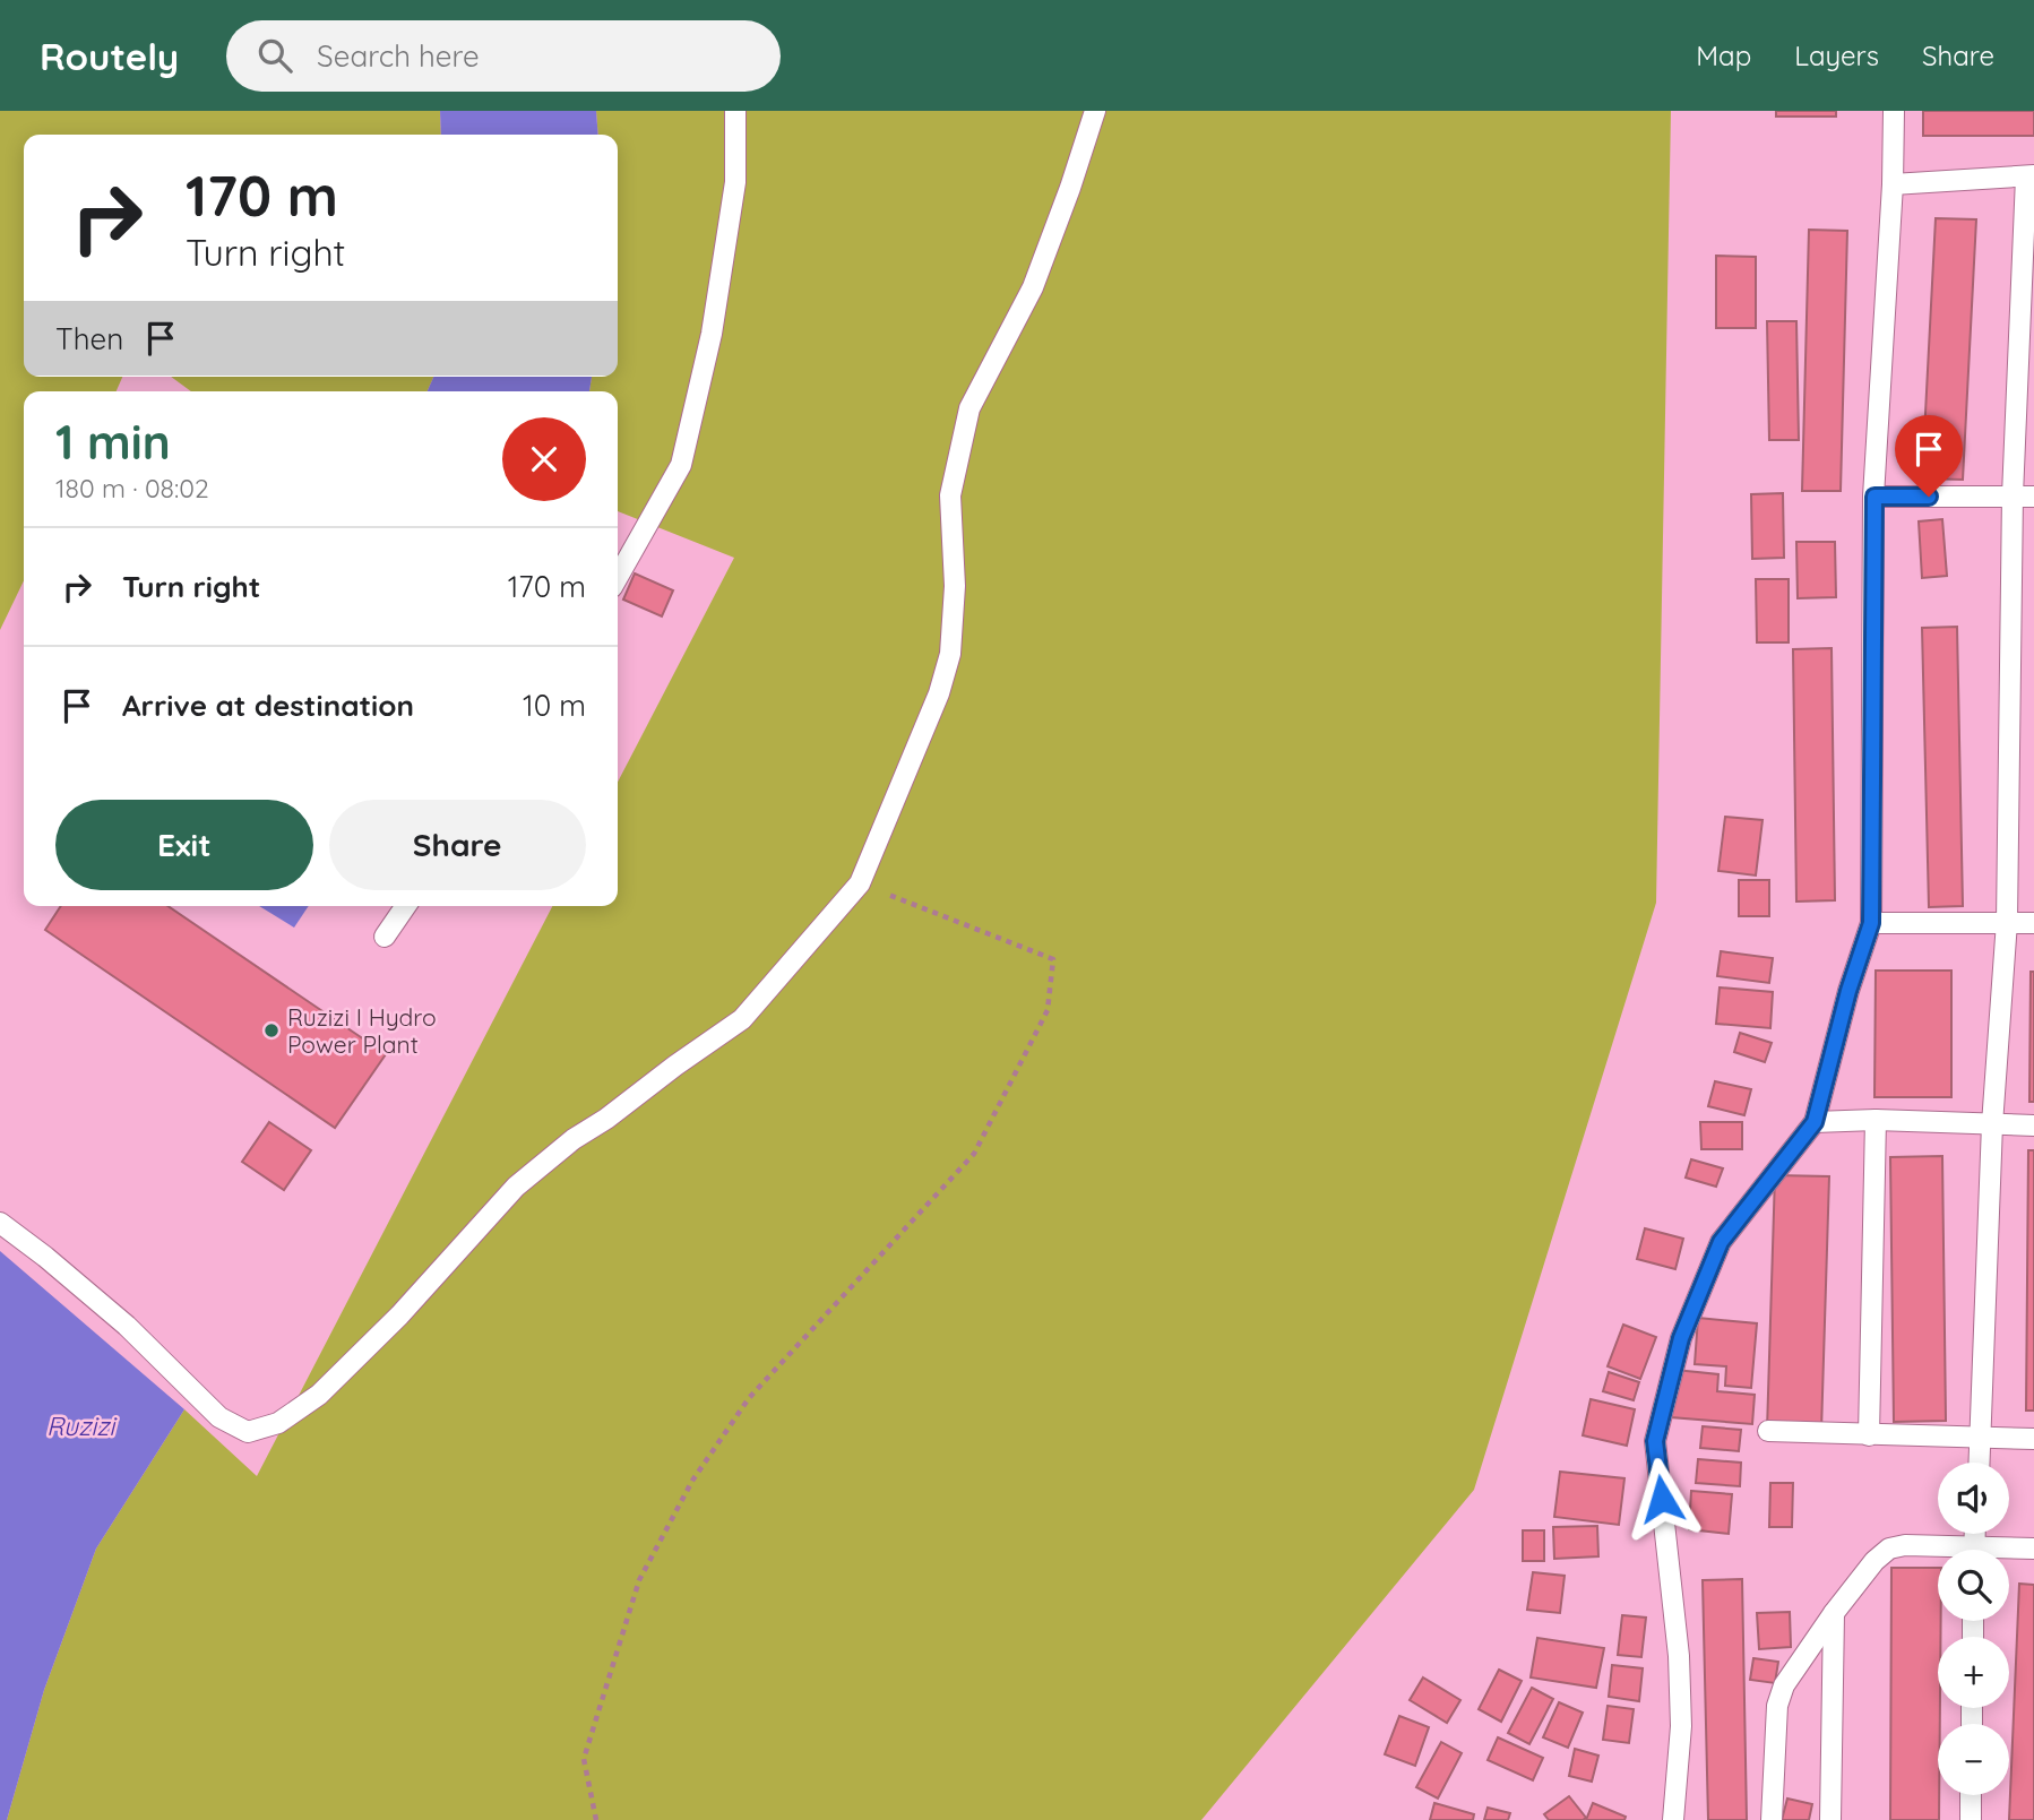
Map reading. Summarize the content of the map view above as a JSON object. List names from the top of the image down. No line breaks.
{"water":["Ruzizi"],"places":["Ruzizi I Hydro Power Plant"],"page":{"header":"Routely","search":"Search here","nav":["Map","Layers","Share"],"turn":["170 m","Turn right"],"then":"Then","heading":["1 min","180 m · 08:02"],"list":[{"name":"Turn right","value":"170 m"},{"name":"Arrive at destination","value":"10 m"}],"buttons":["Exit","Share"],"map_buttons":["+","−"]}}
